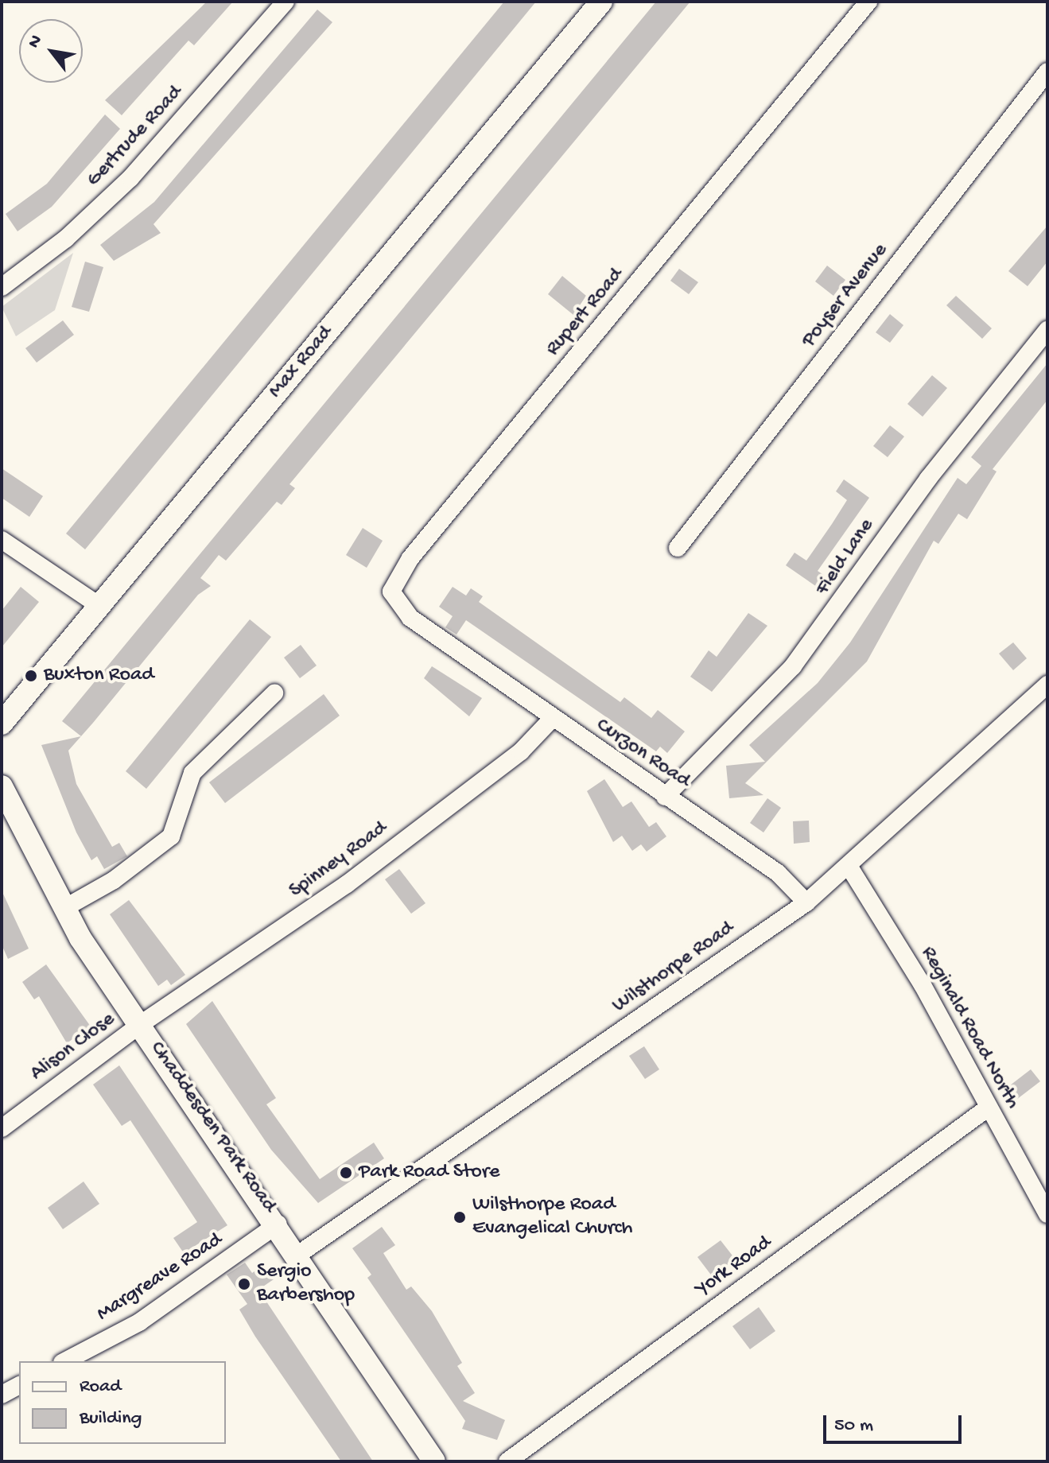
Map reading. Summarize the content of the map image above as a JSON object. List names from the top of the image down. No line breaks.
{"streets":{"street":["Gertrude Road","Poyser Avenue","Rupert Road","Max Road","Field Lane","Curzon Road","Spinney Road","Wilsthorpe Road","Reginald Road North","Alison Close","Chaddesden Park Road","York Road","Margreave Road"]},"crossings":[["Rupert Road","Curzon Road"],["Field Lane","Curzon Road"],["Curzon Road","Spinney Road"],["Curzon Road","Wilsthorpe Road"],["Spinney Road","Alison Close"],["Spinney Road","Chaddesden Park Road"],["Wilsthorpe Road","Reginald Road North"],["Wilsthorpe Road","Chaddesden Park Road"],["Reginald Road North","York Road"],["Alison Close","Chaddesden Park Road"],["Chaddesden Park Road","Margreave Road"]],"places":["Buxton Road","Park Road Store","Wilsthorpe Road Evangelical Church","Sergio Barbershop"],"legend":["Road","Building"],"scale_bar":"50 m","north":"top left"}
